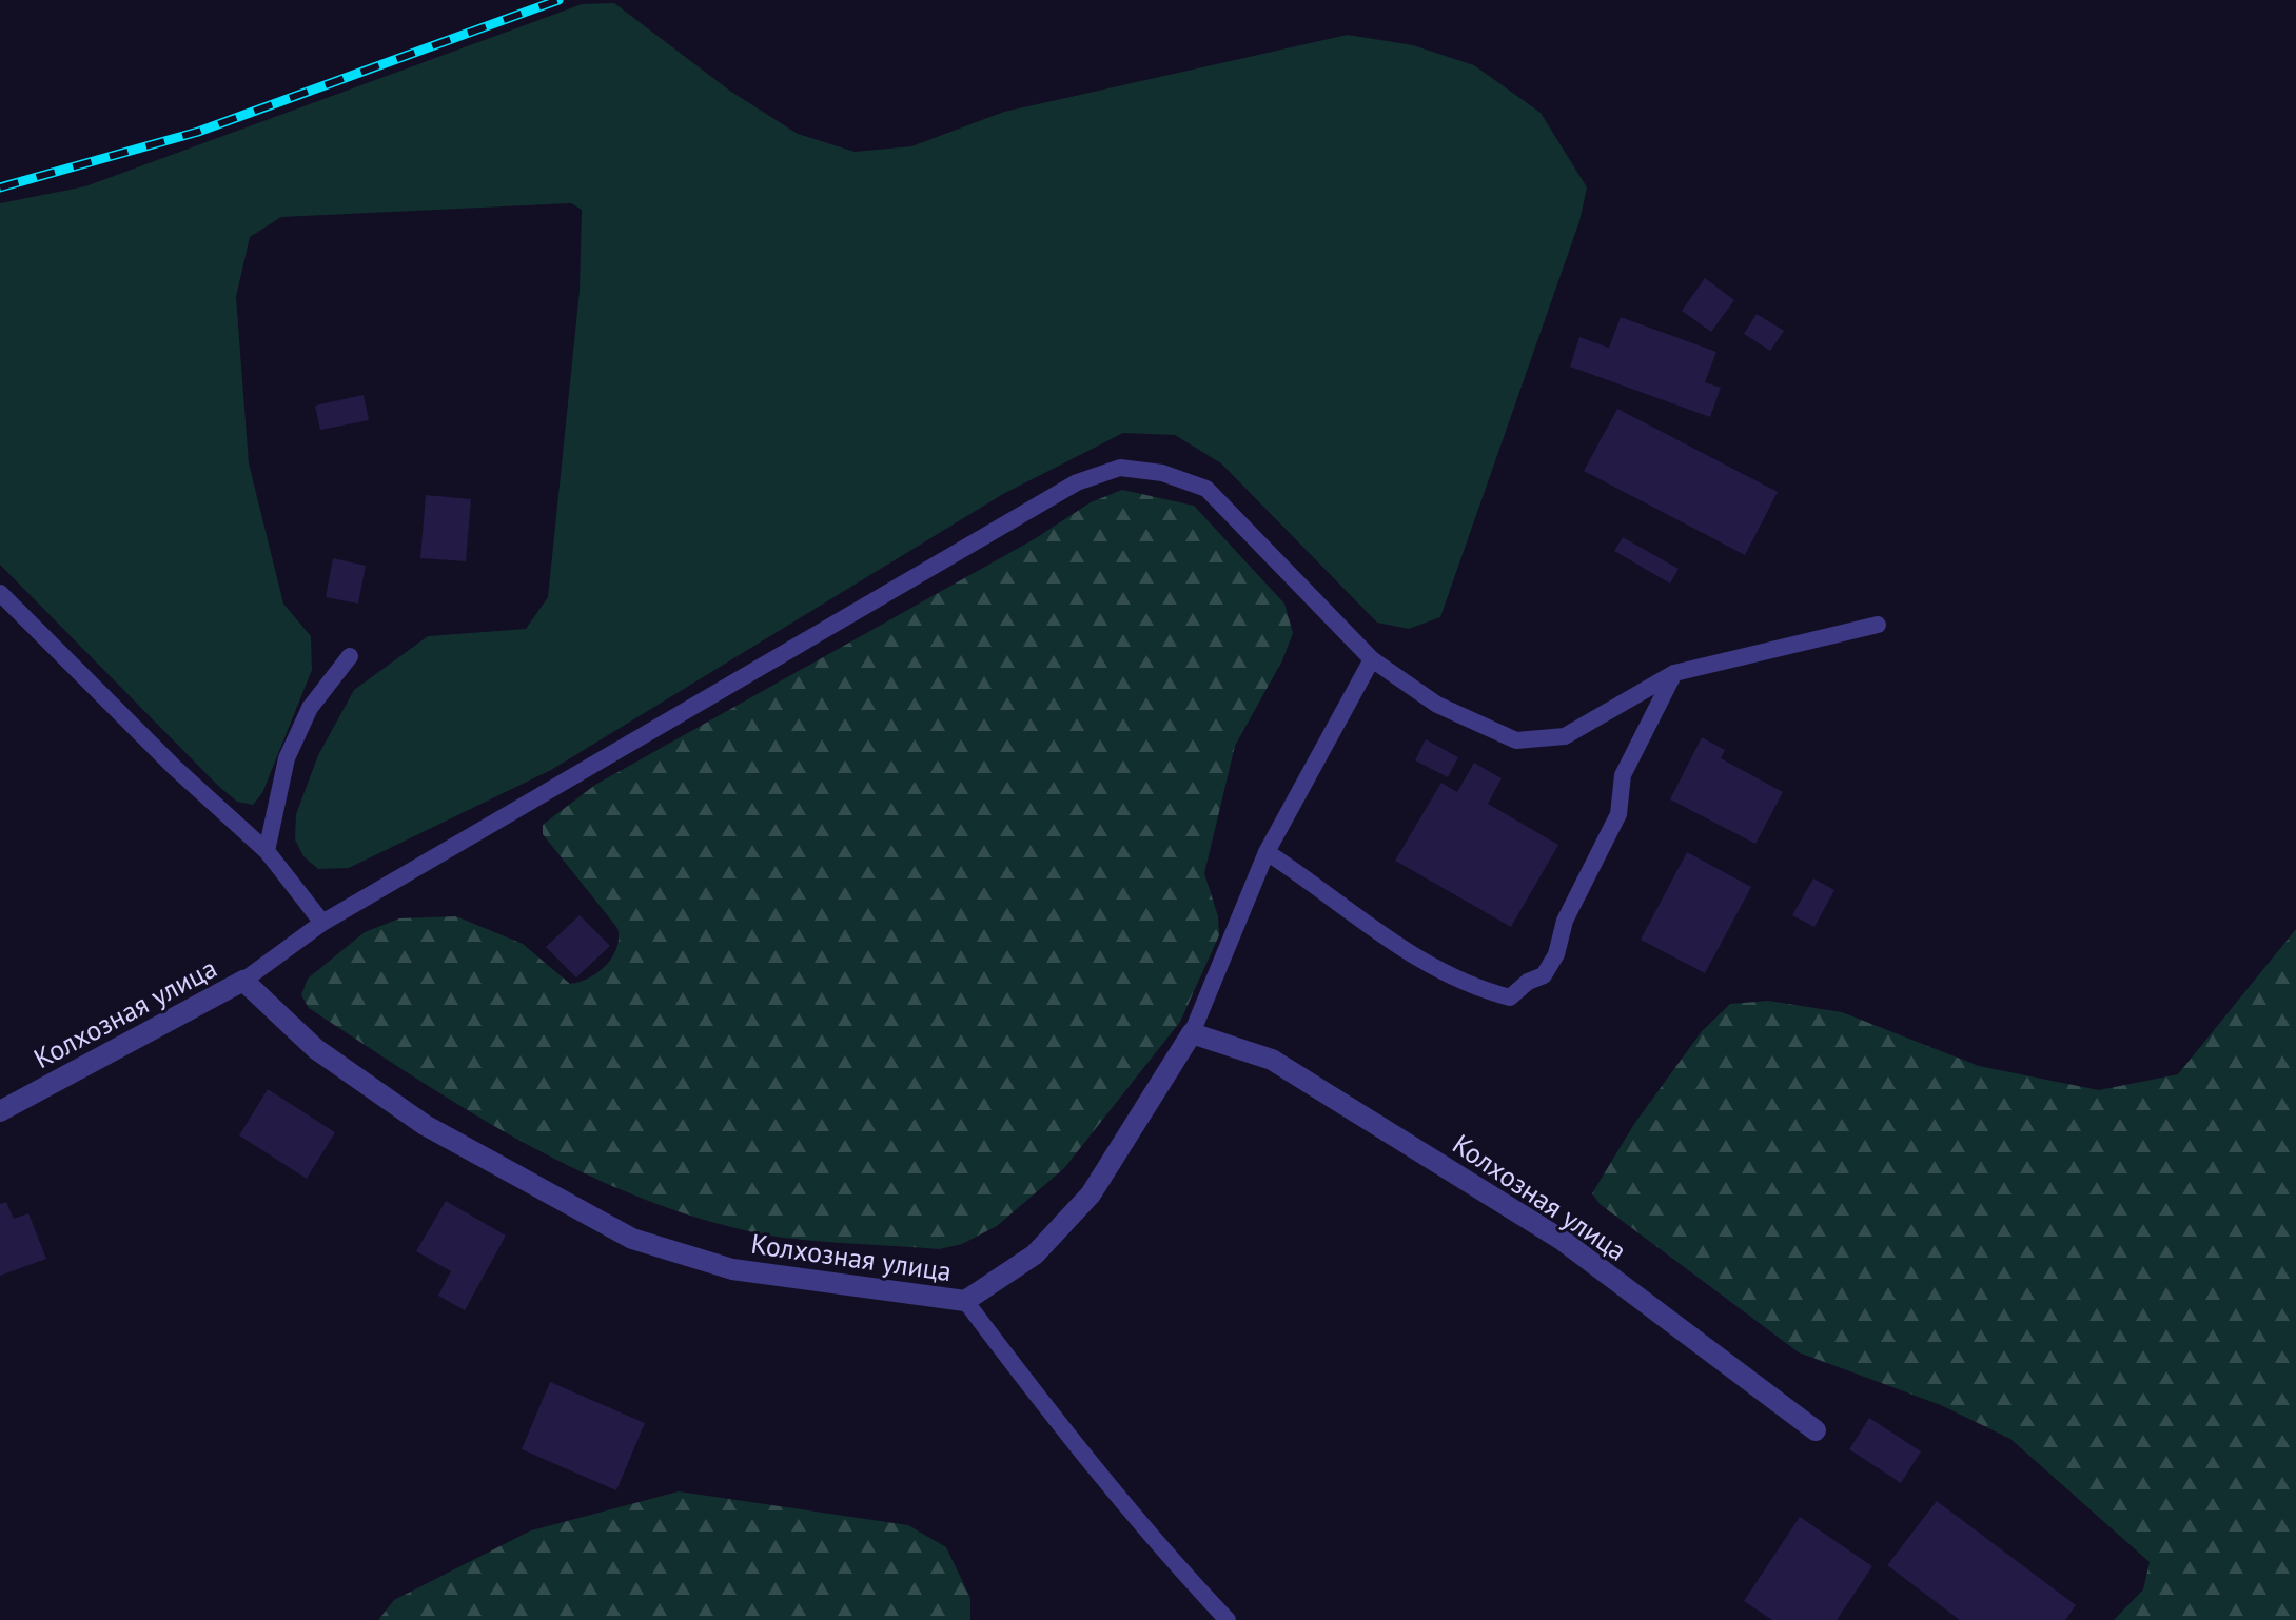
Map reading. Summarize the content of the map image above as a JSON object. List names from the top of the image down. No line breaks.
{"streets":{"street":["Колхозная улица"]}}
